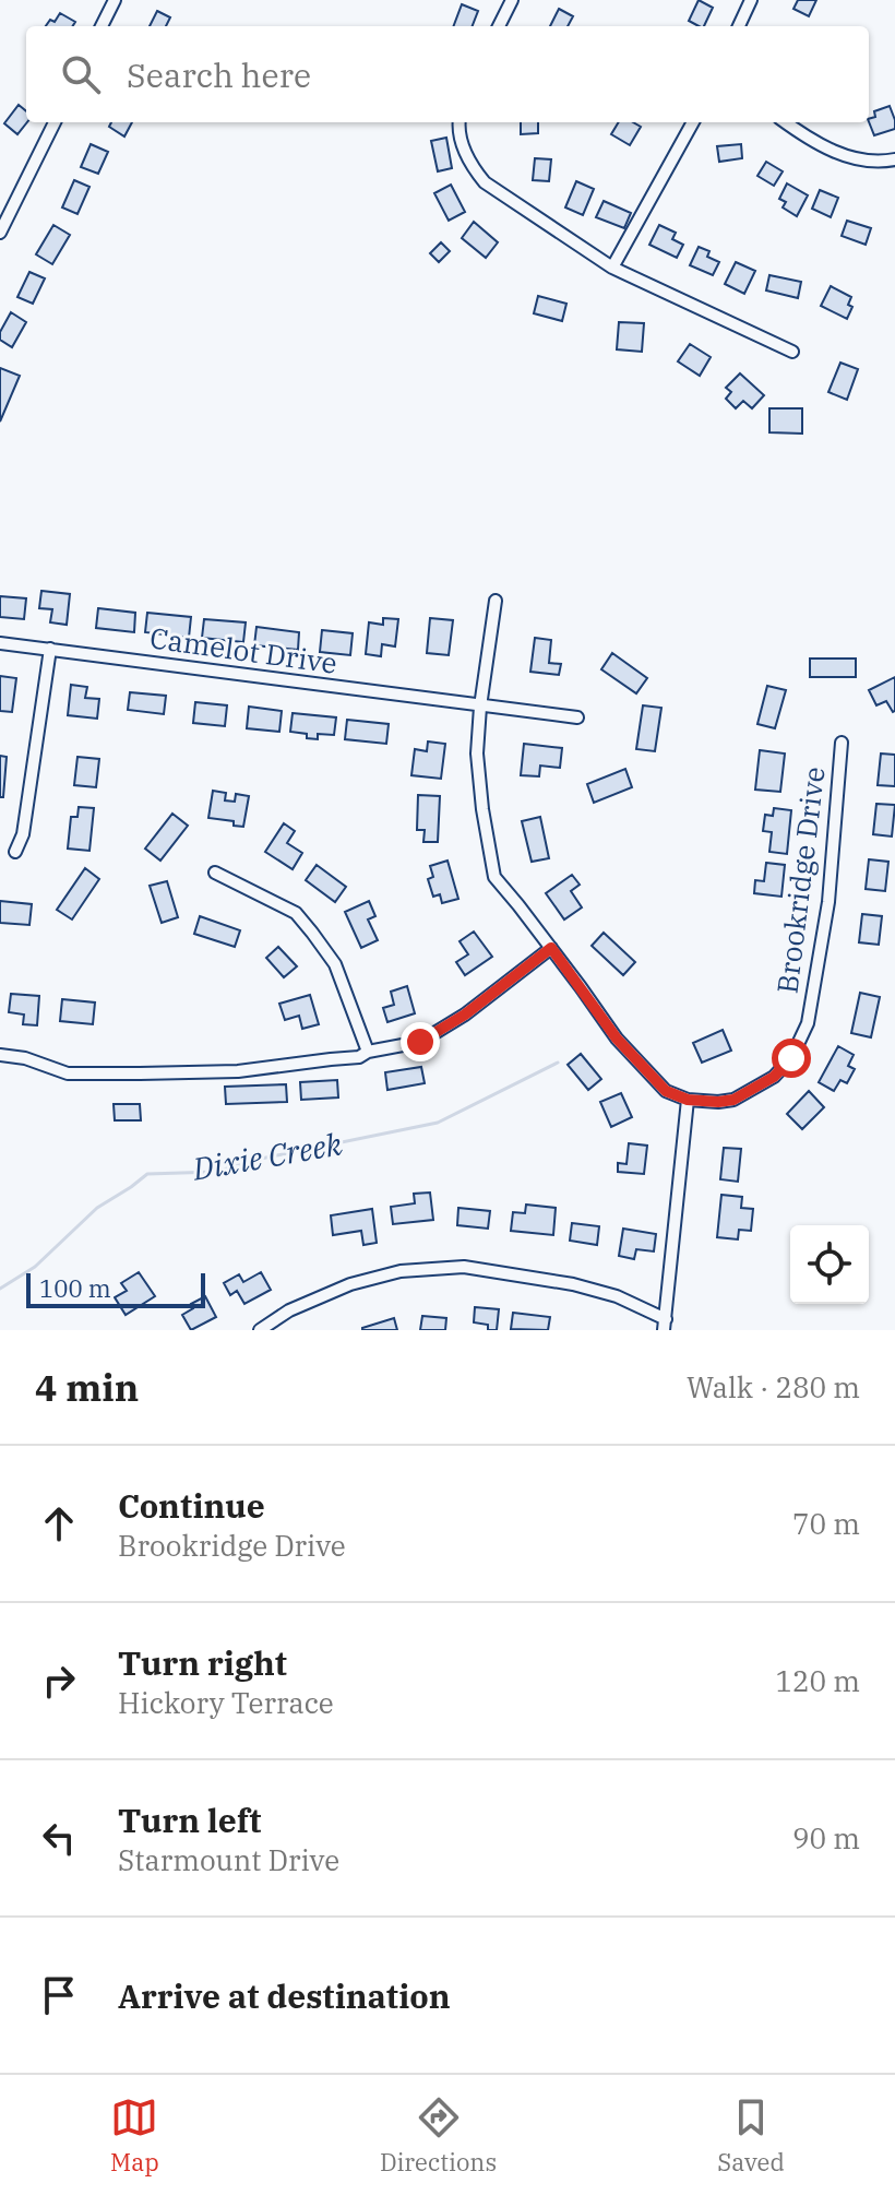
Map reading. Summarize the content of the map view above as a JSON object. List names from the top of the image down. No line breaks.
{"streets":{"street":["Camelot Drive","Brookridge Drive"]},"water":["Dixie Creek"],"scale_bar":"100 m","page":{"search":"Search here","scale":"100 m","heading":["4 min","Walk · 280 m"],"list":[["Continue","Brookridge Drive","70 m"],["Turn right","Hickory Terrace","120 m"],["Turn left","Starmount Drive","90 m"],"Arrive at destination"],"nav":["Map","Directions","Saved"]}}
